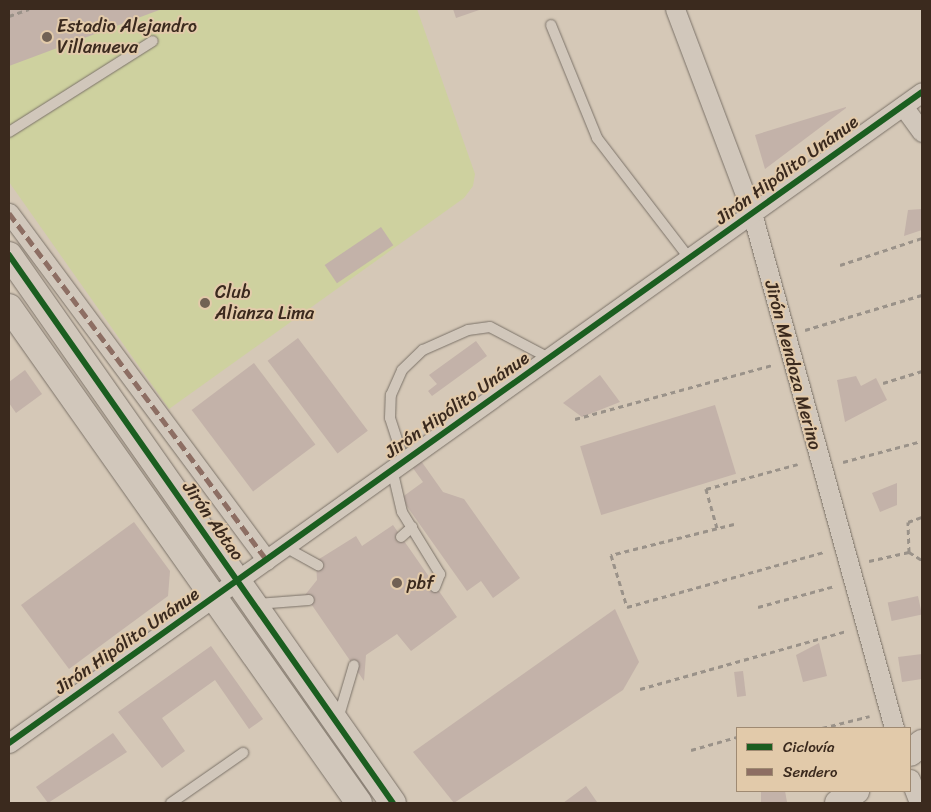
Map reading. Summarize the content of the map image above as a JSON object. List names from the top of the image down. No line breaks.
{"streets":{"street":["Jirón Hipólito Unánue","Jirón Mendoza Merino","Jirón Abtao"]},"crossings":[["Jirón Hipólito Unánue","Jirón Mendoza Merino"],["Jirón Hipólito Unánue","Jirón Abtao"]],"places":["Estadio Alejandro Villanueva","Club Alianza Lima","pbf"],"legend":["Ciclovía","Sendero"]}
